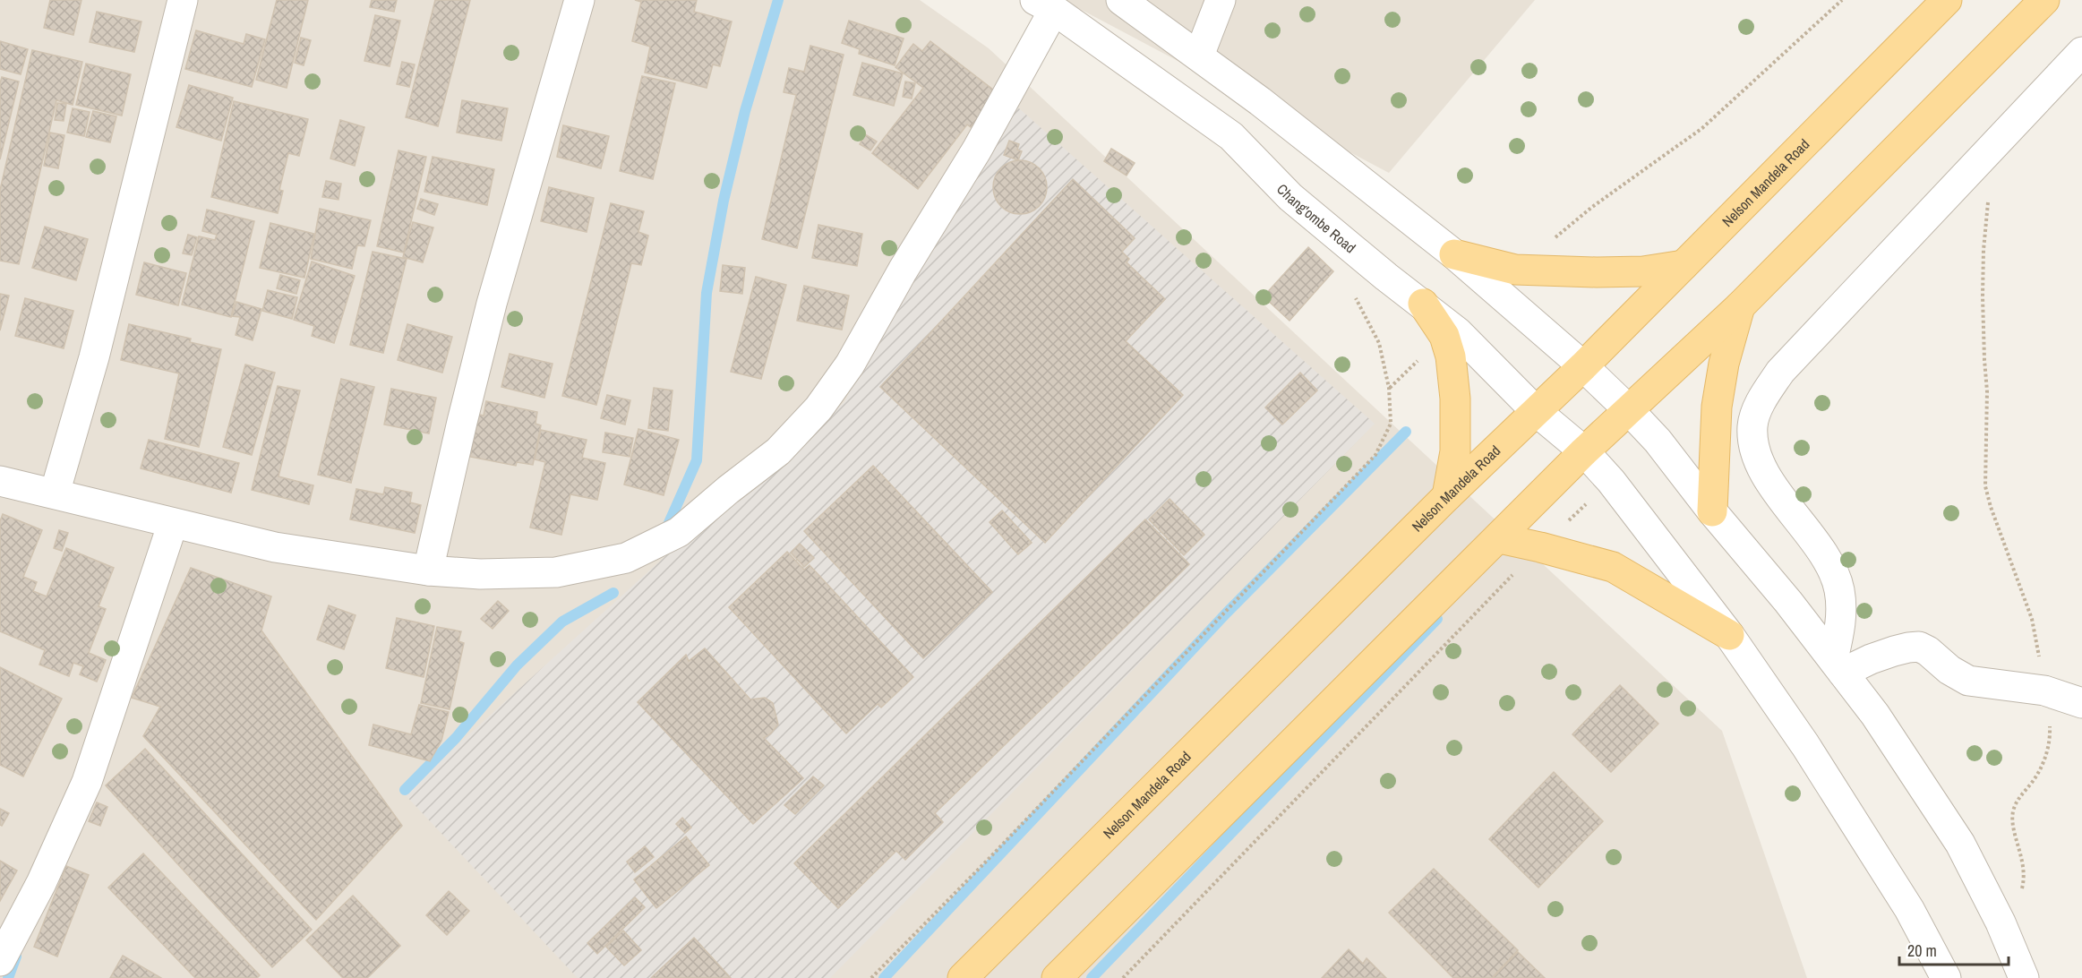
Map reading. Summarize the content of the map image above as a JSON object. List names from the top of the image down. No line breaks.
{"streets":{"main road":["Nelson Mandela Road"],"street":["Chang'ombe Road"]},"crossings":[["Nelson Mandela Road","Chang'ombe Road"]],"scale_bar":"20 m"}
